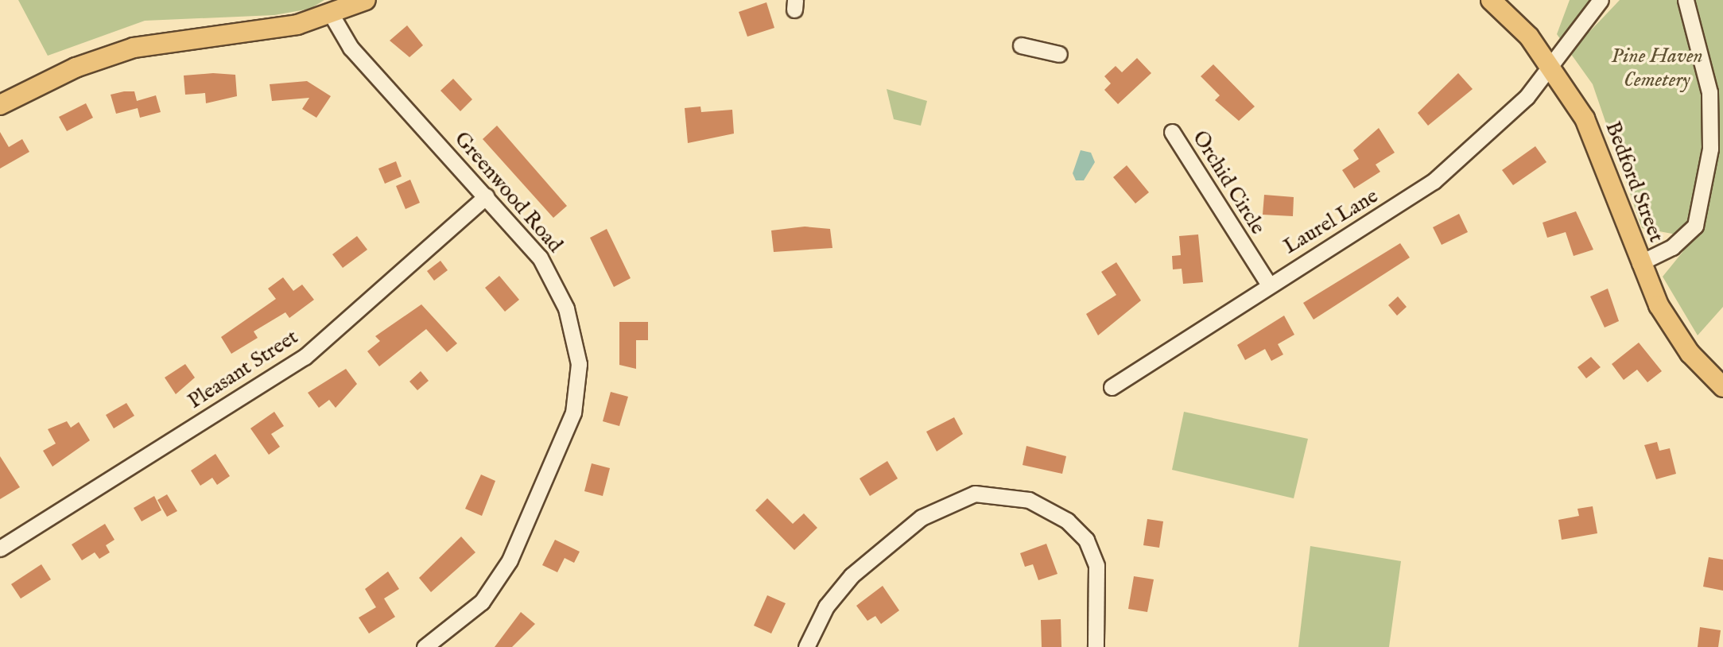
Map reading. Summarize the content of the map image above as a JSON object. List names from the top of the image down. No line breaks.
{"streets":{"main road":["Bedford Street"],"street":["Orchid Circle","Greenwood Road","Laurel Lane","Pleasant Street"]},"crossings":[["Bedford Street","Laurel Lane"],["Orchid Circle","Laurel Lane"],["Greenwood Road","Pleasant Street"]],"parks":["Pine Haven Cemetery"]}
